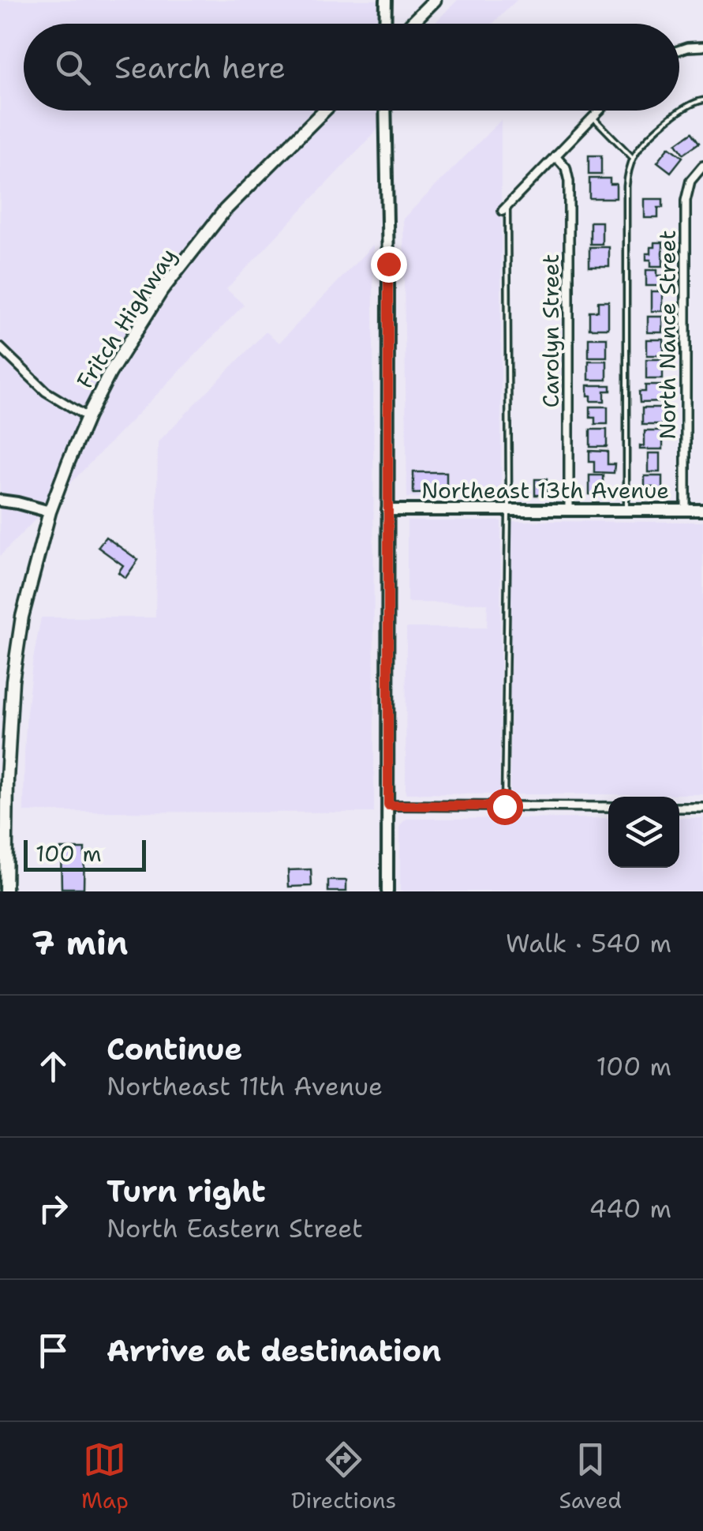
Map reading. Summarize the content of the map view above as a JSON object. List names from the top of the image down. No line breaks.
{"streets":{"main road":["Fritch Highway","Northeast 13th Avenue"],"street":["Carolyn Street","North Nance Street"]},"crossings":[["Carolyn Street","Northeast 13th Avenue"],["North Nance Street","Northeast 13th Avenue"]],"scale_bar":"100 m","page":{"search":"Search here","scale":"100 m","heading":["7 min","Walk · 540 m"],"list":[["Continue","Northeast 11th Avenue","100 m"],["Turn right","North Eastern Street","440 m"],"Arrive at destination"],"nav":["Map","Directions","Saved"]}}
